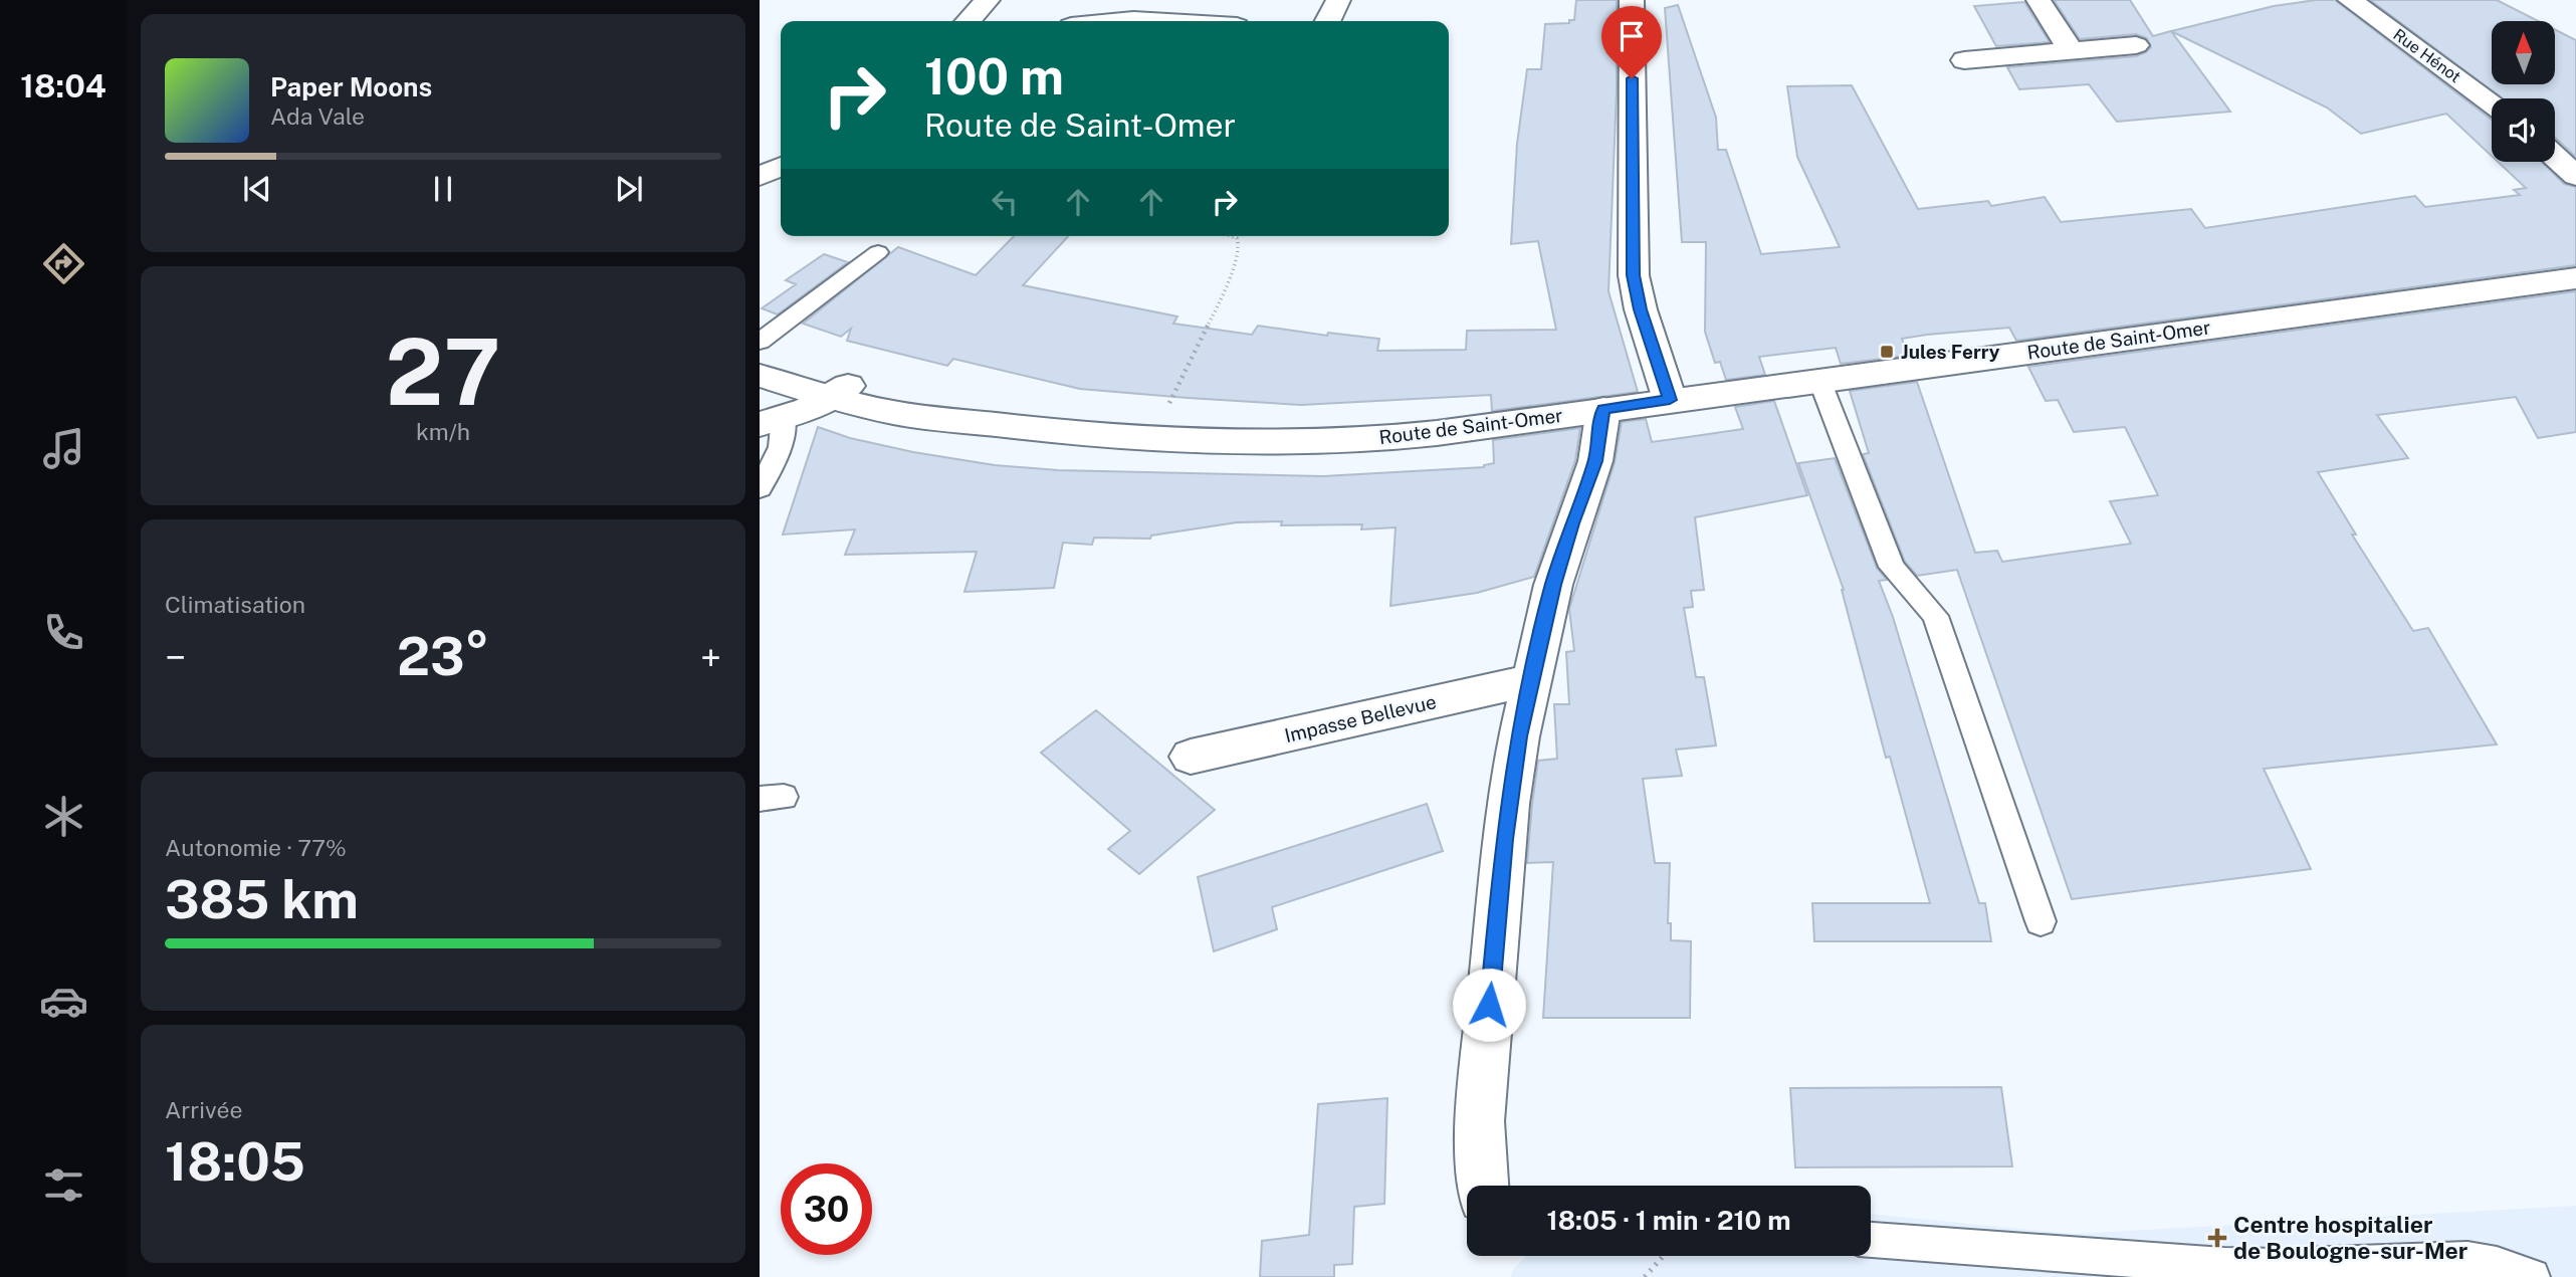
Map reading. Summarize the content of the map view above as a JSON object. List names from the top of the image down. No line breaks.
{"streets":{"street":["Rue Hénot","Route de Saint-Omer","Impasse Bellevue"]},"places":{"transit":["Jules Ferry"],"health":["Centre hospitalier de Boulogne-sur-Mer"]},"north":"top","page":{"tabs":"18:04","turn":["100 m","Route de Saint-Omer"],"song":["Paper Moons","Ada Vale"],"tile":[["27","km/h"],"Climatisation",["Autonomie · 77%","385 km"],["Arrivée","18:05"]],"heat":["−","23°","+"],"limit":"30","trip":"18:05 · 1 min · 210 m"}}
